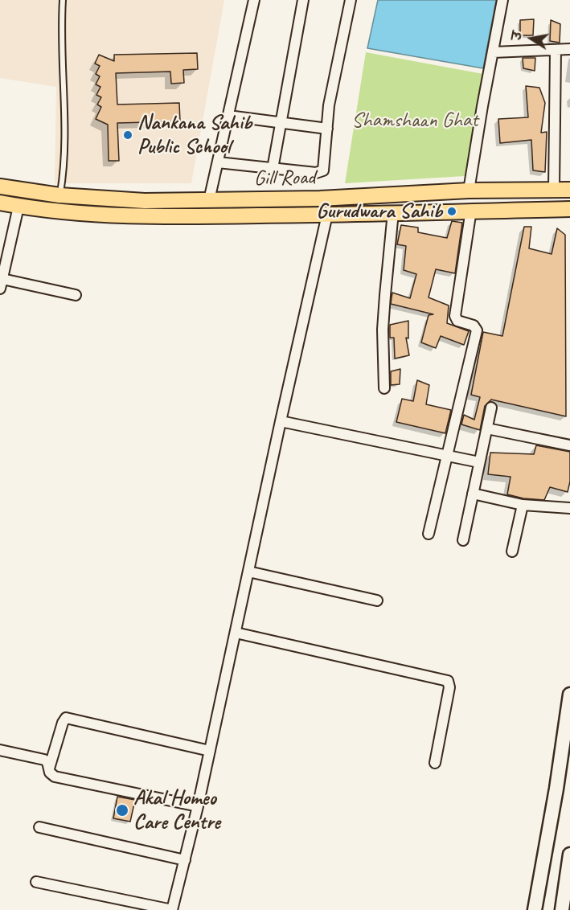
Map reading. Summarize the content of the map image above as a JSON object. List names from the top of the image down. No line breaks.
{"streets":{"main road":["Gill Road"]},"parks":["Shamshaan Ghat"],"places":["Nankana Sahib Public School","Gurudwara Sahib","Akal Homeo Care Centre"],"north":"left"}
